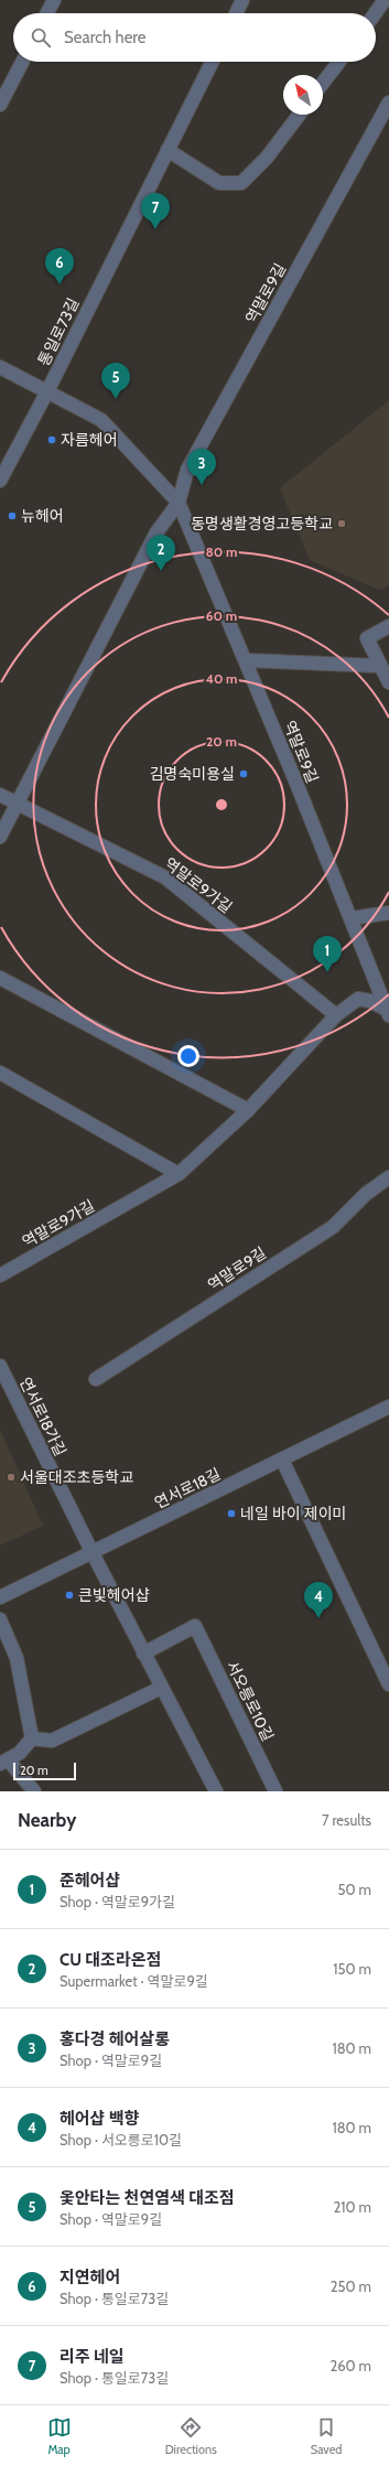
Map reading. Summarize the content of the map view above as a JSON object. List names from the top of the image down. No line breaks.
{"streets":{"street":["역말로9길","통일로73길","역말로9가길","연서로18가길","연서로18길","서오릉로10길"]},"crossings":[["역말로9길","통일로73길"],["역말로9길","역말로9가길"],["연서로18가길","연서로18길"]],"places":["자름헤어","뉴헤어","동명생활경영고등학교","김명숙미용실","서울대조초등학교","네일 바이 제이미","큰빛헤어샵"],"scale_bar":"20 m","north":"top left","page":{"search":"Search here","pins":["7","6","5","3","2","1","4"],"scale":"20 m","heading":["Nearby","7 results"],"list":[{"mark":"1","name":"준헤어샵","note":"Shop · 역말로9가길","value":"50 m"},{"mark":"2","name":"CU 대조라온점","note":"Supermarket · 역말로9길","value":"150 m"},{"mark":"3","name":"홍다경 헤어살롱","note":"Shop · 역말로9길","value":"180 m"},{"mark":"4","name":"헤어샵 백향","note":"Shop · 서오릉로10길","value":"180 m"},{"mark":"5","name":"옻안타는 천연염색 대조점","note":"Shop · 역말로9길","value":"210 m"},{"mark":"6","name":"지연헤어","note":"Shop · 통일로73길","value":"250 m"},{"mark":"7","name":"리주 네일","note":"Shop · 통일로73길","value":"260 m"}],"nav":["Map","Directions","Saved"]},"rings":["80 m","60 m","40 m","20 m"]}
